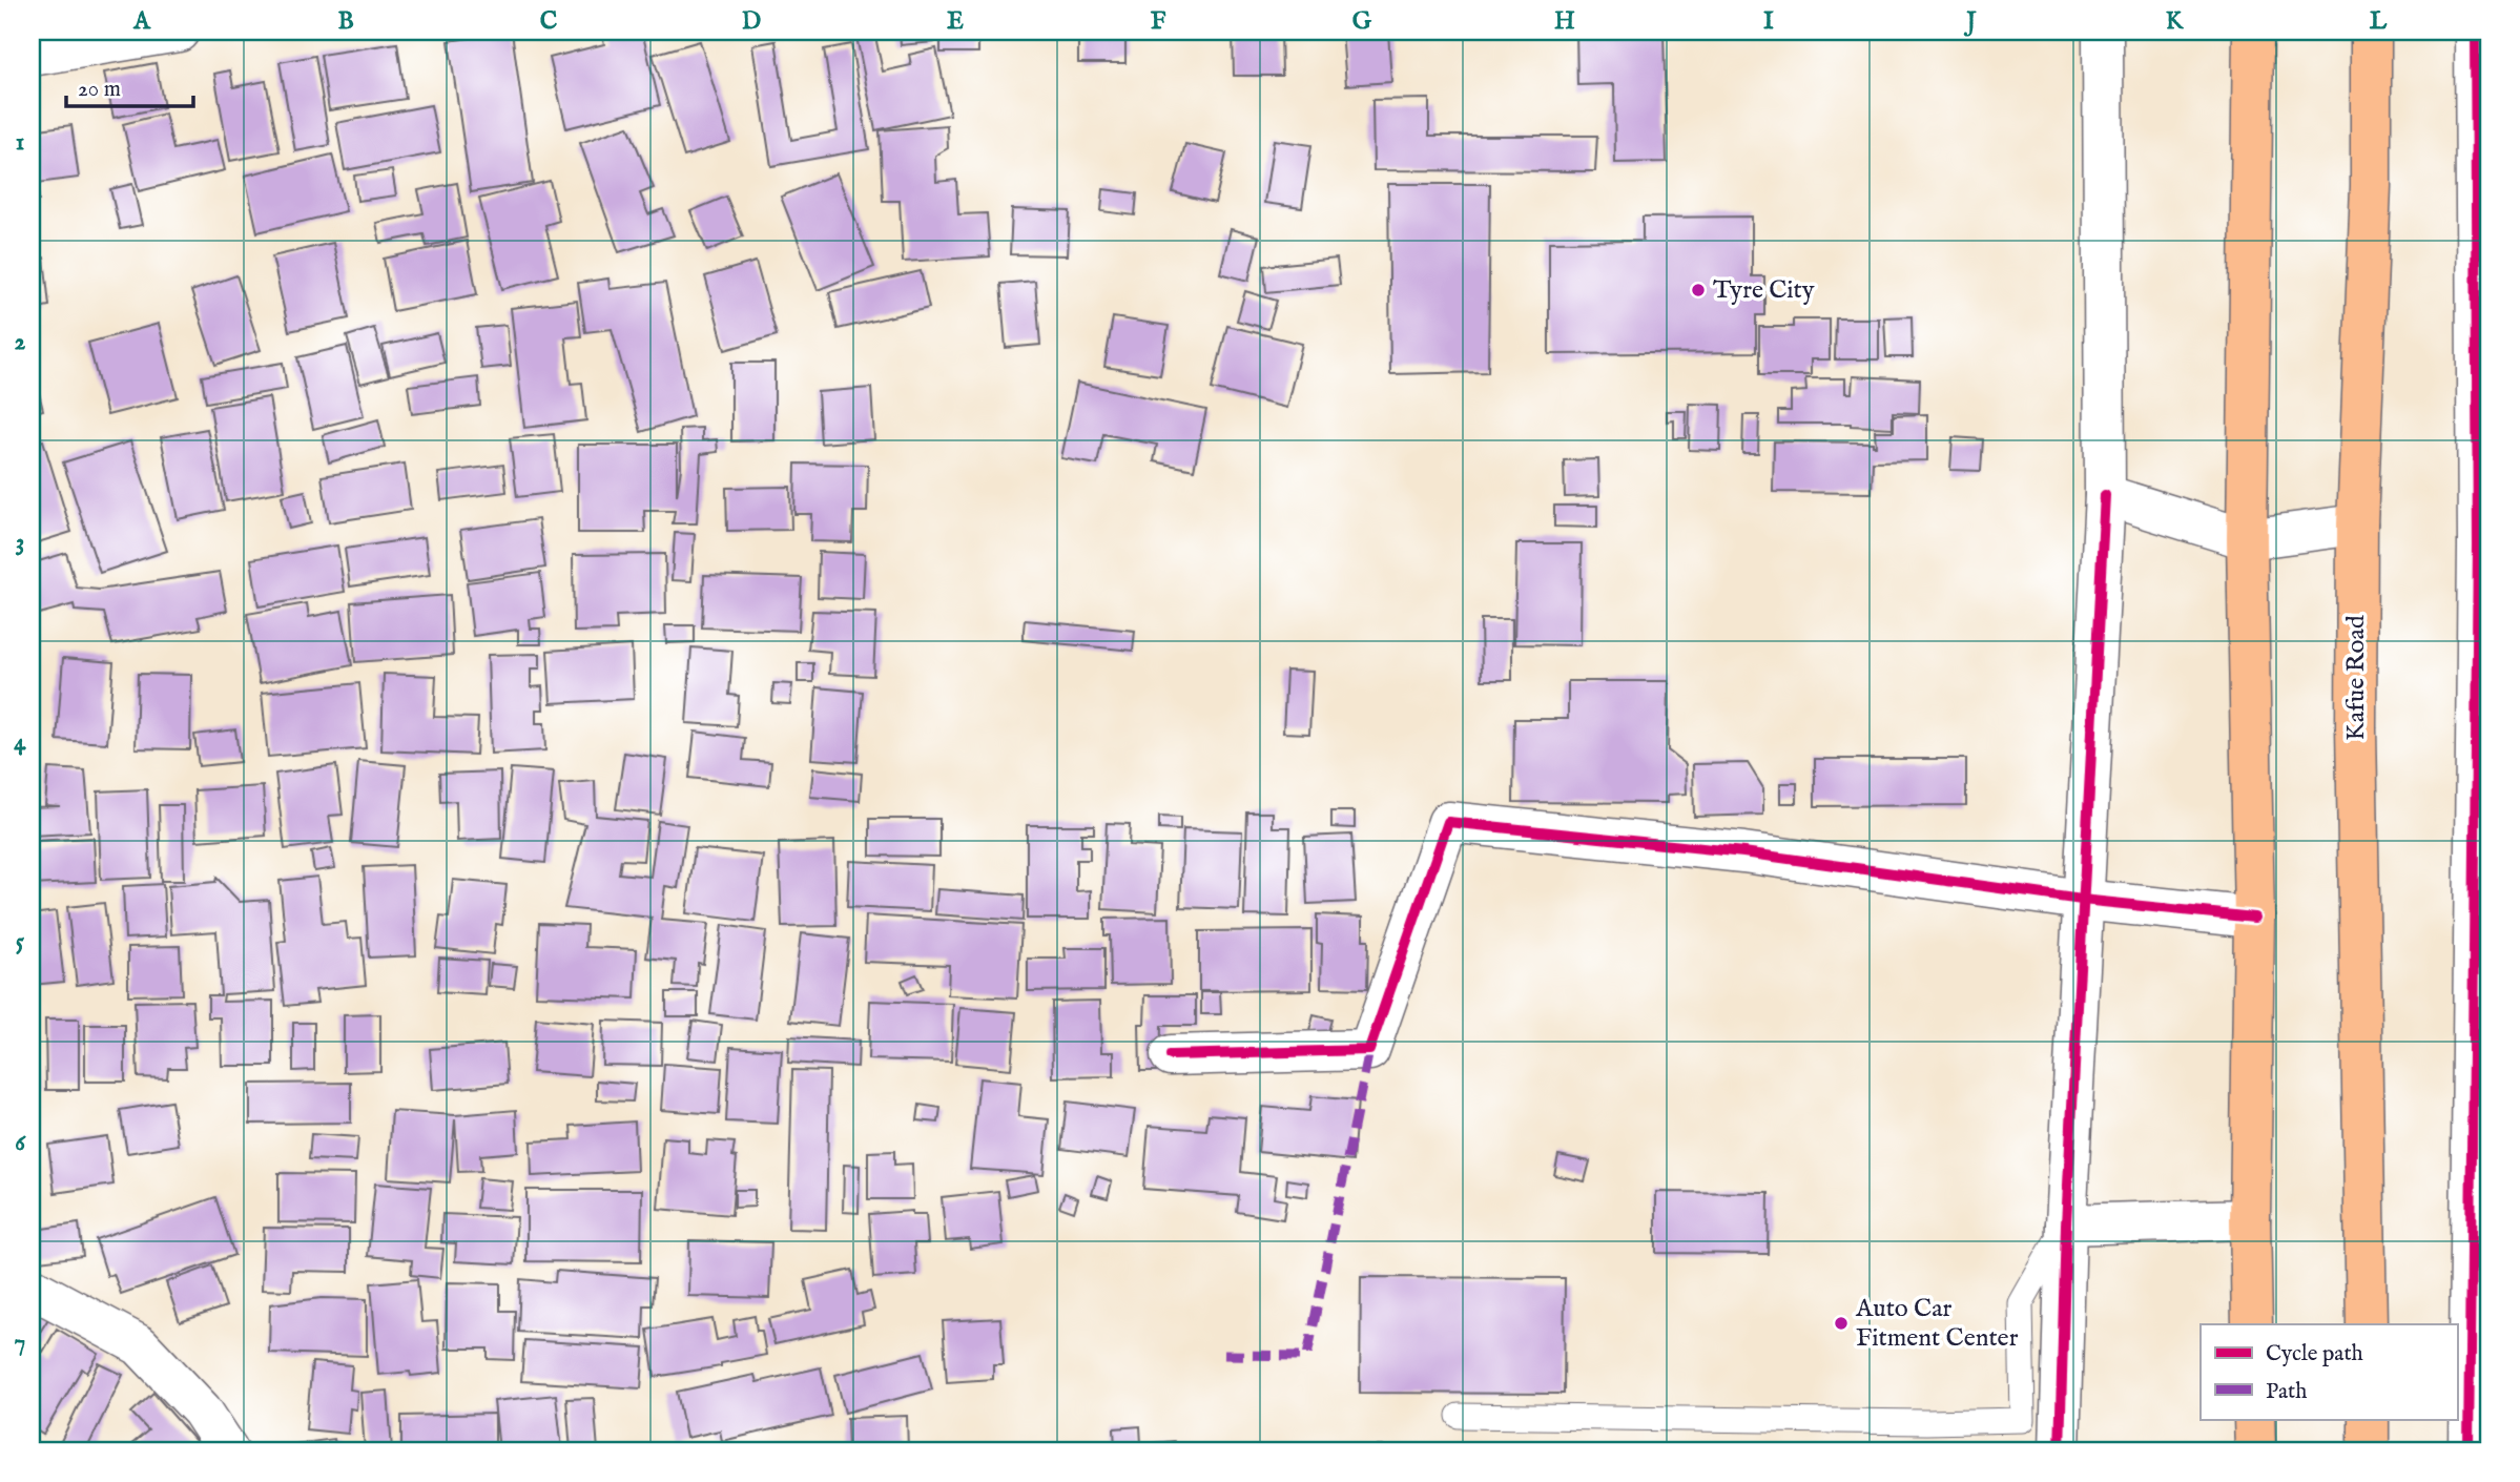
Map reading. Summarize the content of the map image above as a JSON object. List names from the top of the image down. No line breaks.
{"streets":{"main road":["Kafue Road"]},"places":["Tyre City","Auto Car Fitment Center"],"legend":["Cycle path","Path"],"scale_bar":"20 m","grid":{"columns":["A","B","C","D","E","F","G","H","I","J","K","L"],"rows":["1","2","3","4","5","6","7"]}}
